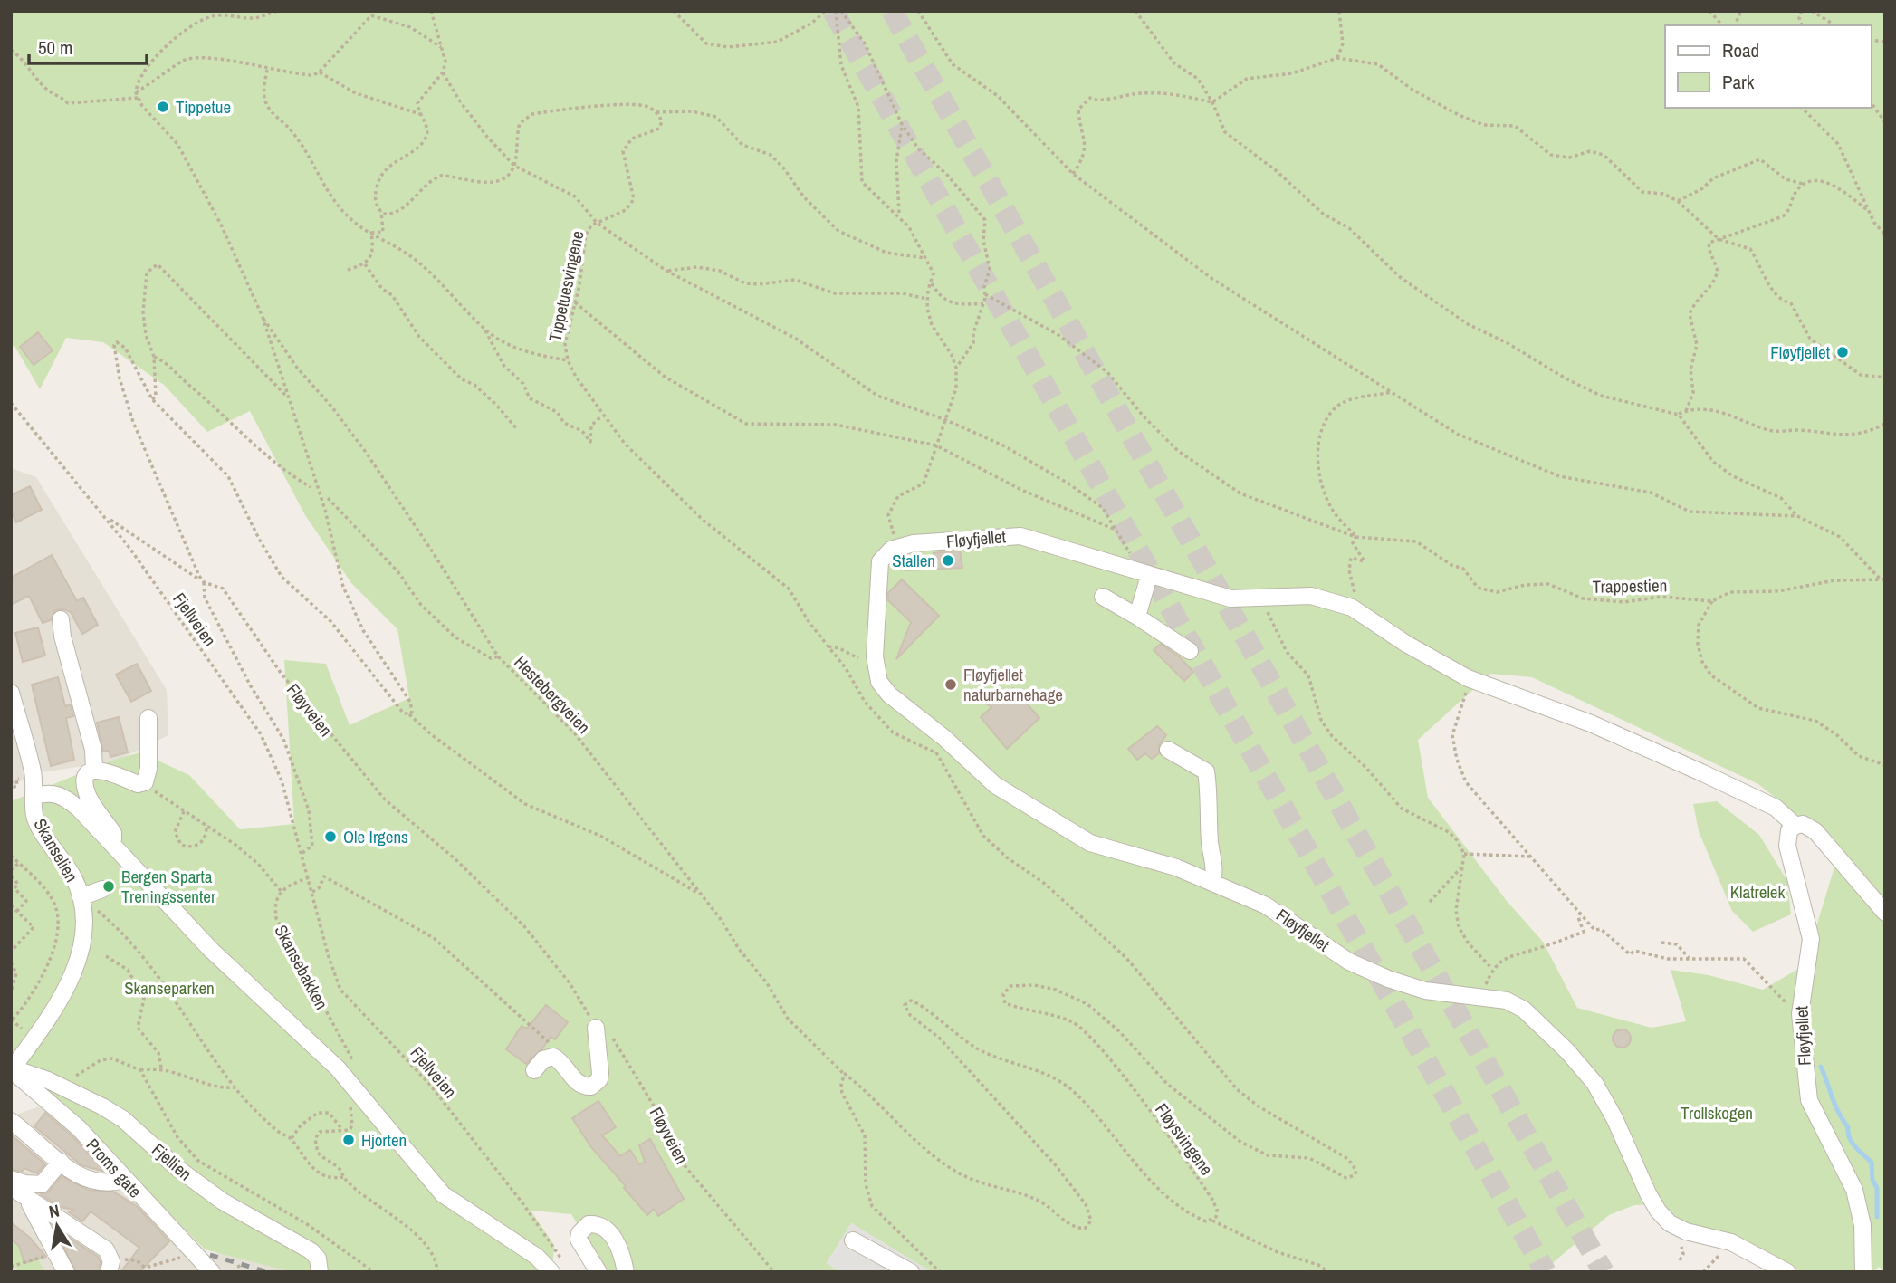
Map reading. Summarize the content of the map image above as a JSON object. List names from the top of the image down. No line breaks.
{"streets":{"street":["Fløyfjellet","Skanselien","Skansebakken","Fjellien","Proms gate"],"path":["Tippetuesvingene","Trappestien","Fjellveien","Hestebergveien","Fløyveien","Fløysvingene"]},"crossings":[["Tippetuesvingene","Fløysvingene"],["Fløyfjellet","Fløysvingene"],["Fjellveien","Fløyveien"],["Fjellveien","Skansebakken"],["Skanselien","Skansebakken"],["Skanselien","Fjellien"],["Skanselien","Proms gate"],["Fjellien","Proms gate"]],"parks":["Klatrelek","Skanseparken","Trollskogen"],"places":["Tippetue","Fløyfjellet","Stallen","Fløyfjellet naturbarnehage","Ole Irgens","Bergen Sparta Treningssenter","Hjorten"],"legend":["Road","Park"],"scale_bar":"50 m","north":"top"}
